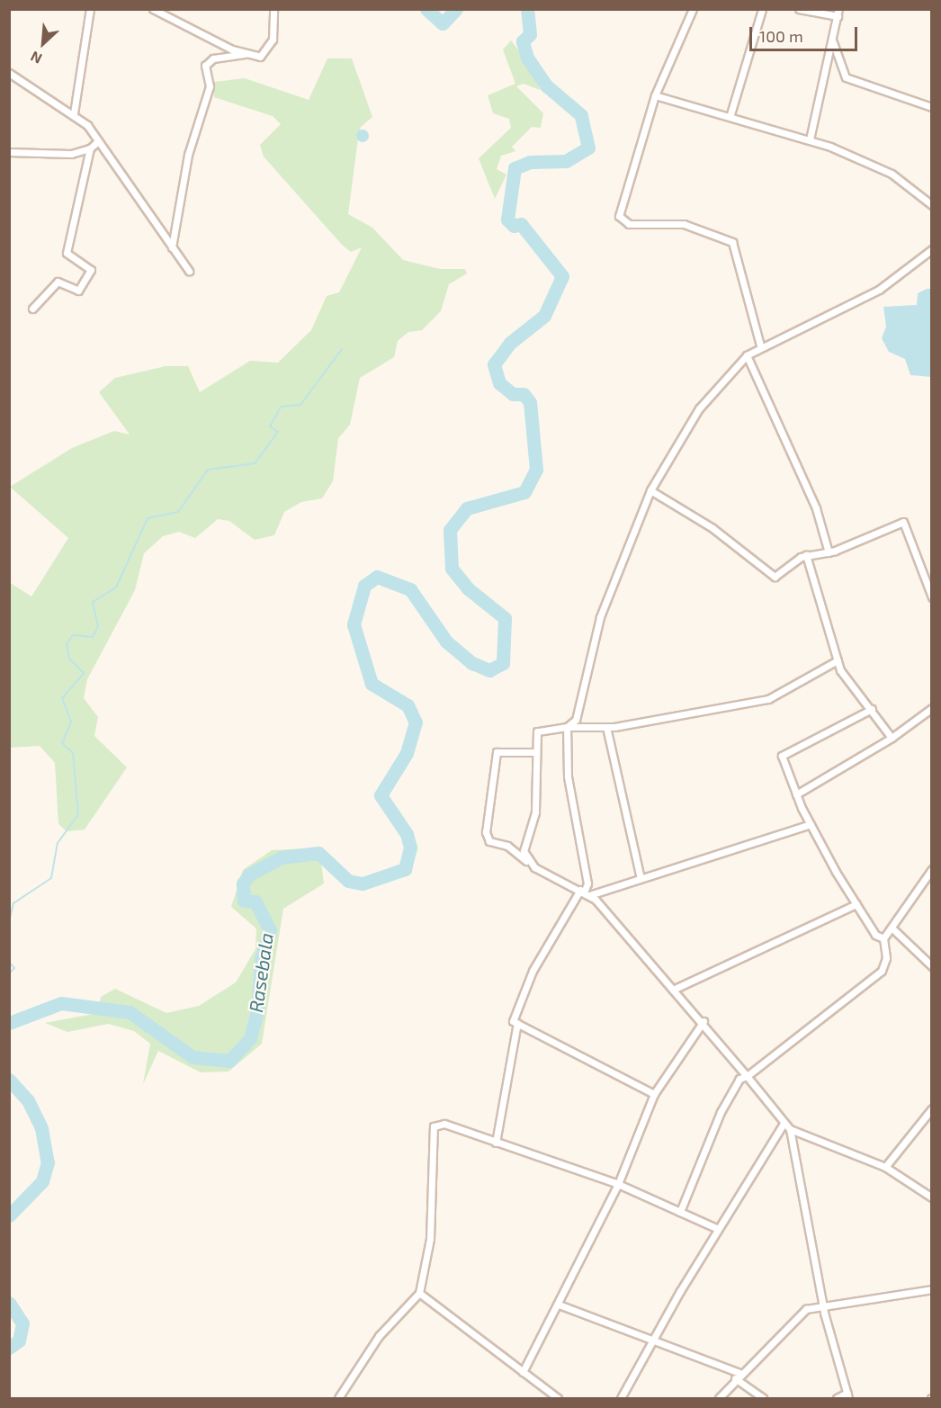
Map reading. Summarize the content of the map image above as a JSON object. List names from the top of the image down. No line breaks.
{"water":["Rasebala"],"scale_bar":"100 m","north":"bottom left"}
